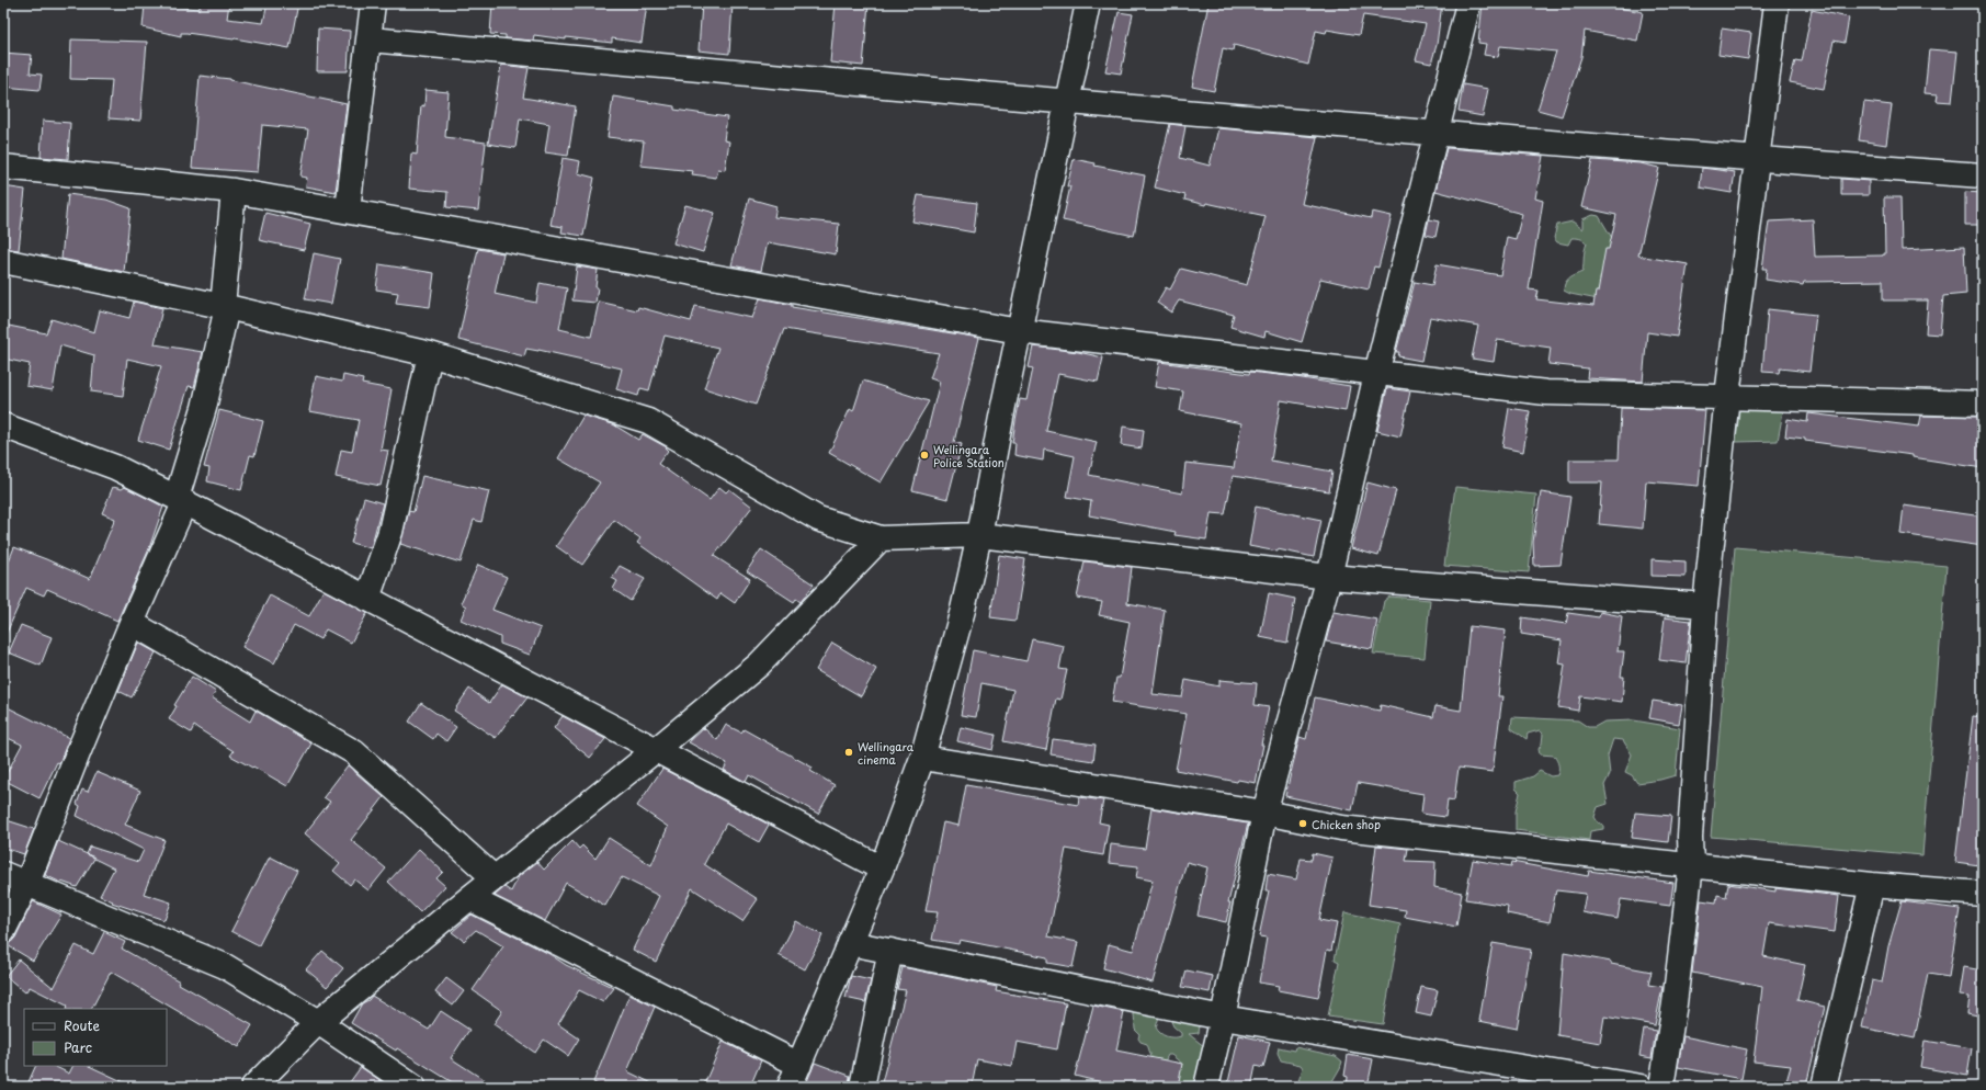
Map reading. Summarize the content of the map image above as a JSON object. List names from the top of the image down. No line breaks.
{"places":["Wellingara Police Station","Wellingara cinema","Chicken shop"],"legend":["Route","Parc"]}
